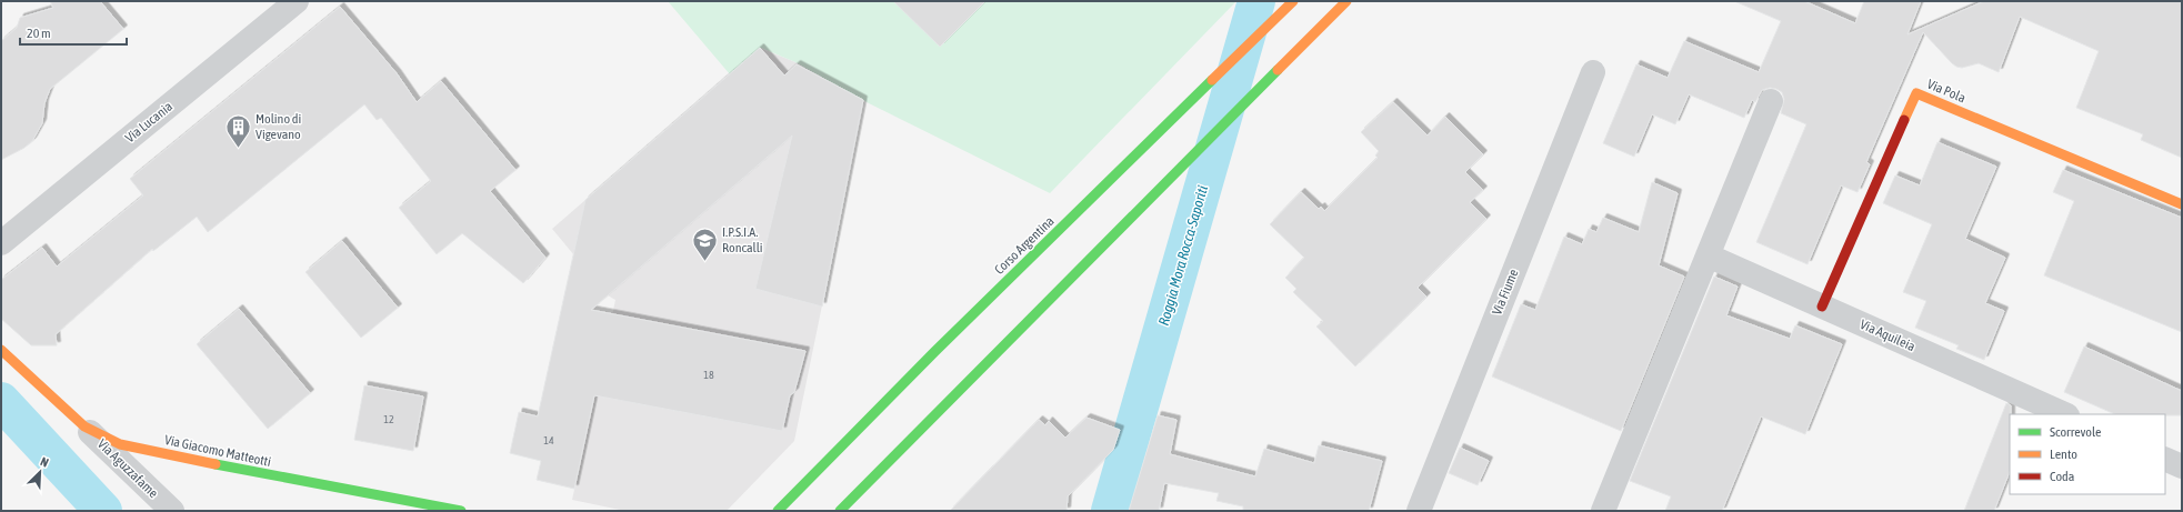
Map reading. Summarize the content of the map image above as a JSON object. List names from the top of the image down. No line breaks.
{"streets":{"main road":["Via Pola","Corso Argentina","Via Giacomo Matteotti"],"street":["Via Lucania","Via Fiume","Via Aquileia","Via Aguzzafame"]},"crossings":[["Via Pola","Via Aquileia"],["Via Giacomo Matteotti","Via Aguzzafame"]],"water":["Roggia Mora Rocca-Saporiti"],"places":{"building":["Molino di Vigevano"],"school or university":["I.P.S.I.A. Roncalli"]},"house_numbers":["18","12","14"],"legend":["Scorrevole","Lento","Coda"],"scale_bar":"20 m","north":"top right"}
